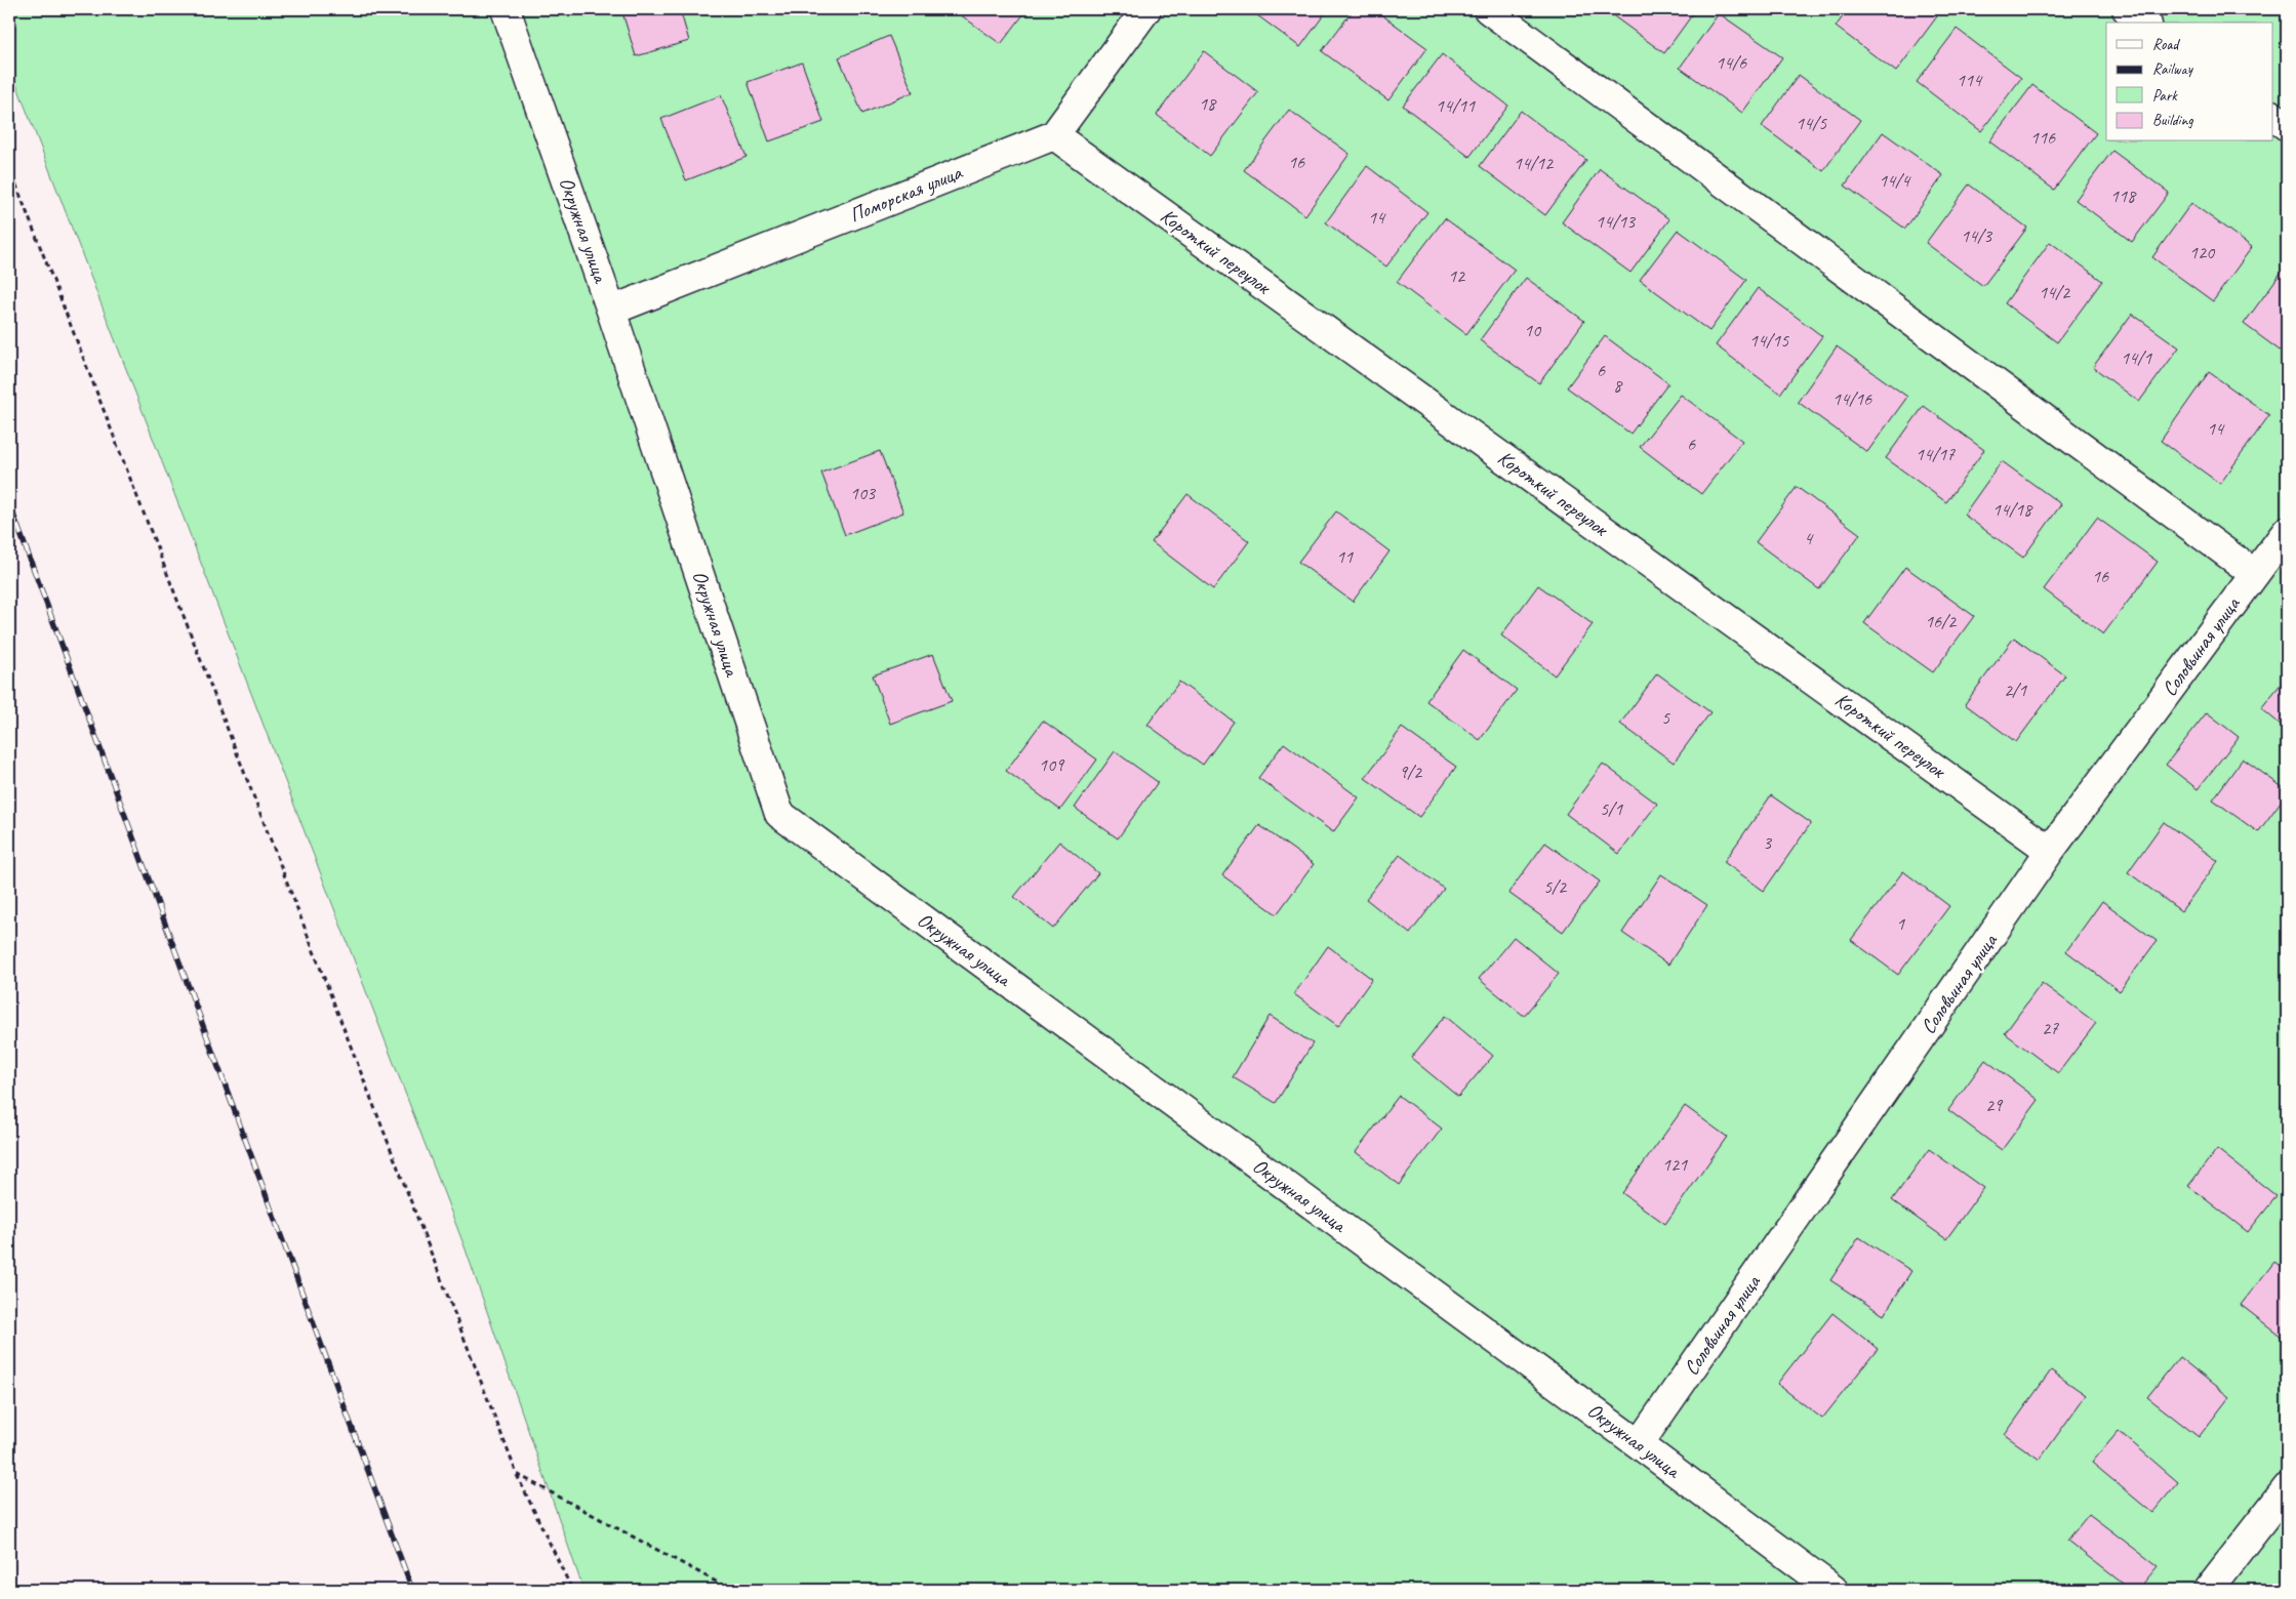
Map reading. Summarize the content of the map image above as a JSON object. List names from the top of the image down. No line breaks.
{"streets":{"street":["Поморская улица","Окружная улица","Короткий переулок","Соловьиная улица"]},"crossings":[["Поморская улица","Окружная улица"],["Поморская улица","Короткий переулок"],["Окружная улица","Соловьиная улица"],["Короткий переулок","Соловьиная улица"]],"house_numbers":["14/6","114","18","14/11","14/5","116","16","14/12","14/4","118","14","14/13","14/3","120","12","14/2","10","14/15","14/1","6","8","14/16","14","6","14/17","103","14/18","4","11","16","16/2","2/1","5","109","9/2","5/1","3","5/2","1","27","29","121"],"legend":["Road","Railway","Park","Building"]}
